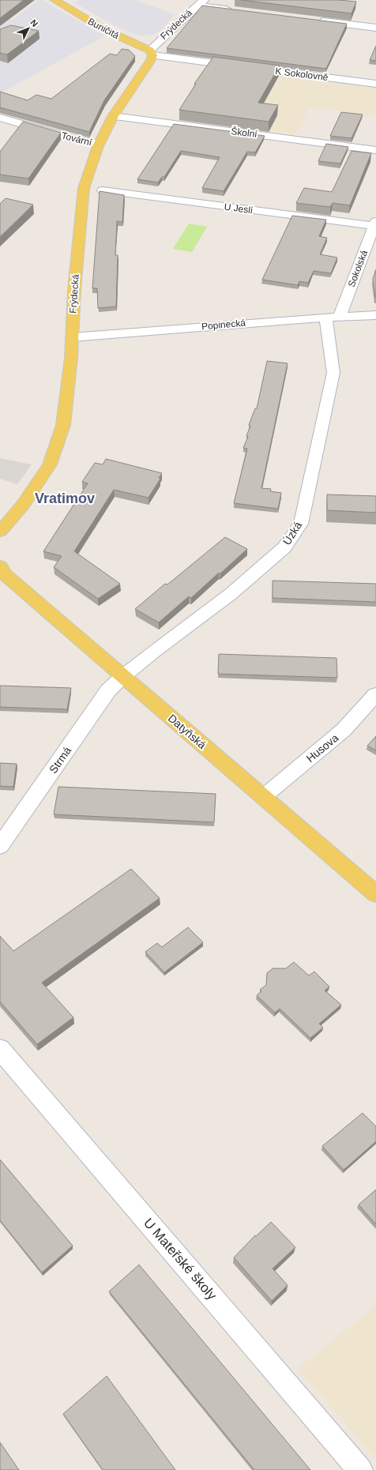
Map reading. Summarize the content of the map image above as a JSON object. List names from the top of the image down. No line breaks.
{"streets":{"main road":["Frýdecká","Buničitá","Datyňská"],"street":["K Sokolovně","Školní","Tovární","U Jeslí","Sokolská","Popinecká","Úzká","Husova","Strmá","U Mateřské školy"]},"crossings":[["Frýdecká","Buničitá"],["Frýdecká","K Sokolovně"],["Frýdecká","Školní"],["Frýdecká","Tovární"],["Frýdecká","Popinecká"],["Buničitá","K Sokolovně"],["U Jeslí","Sokolská"],["Sokolská","Popinecká"],["Sokolská","Úzká"],["Popinecká","Úzká"],["Úzká","Datyňská"],["Úzká","Strmá"],["Datyňská","Husova"],["Datyňská","Strmá"]],"districts":["Vratimov"],"north":"top right"}
